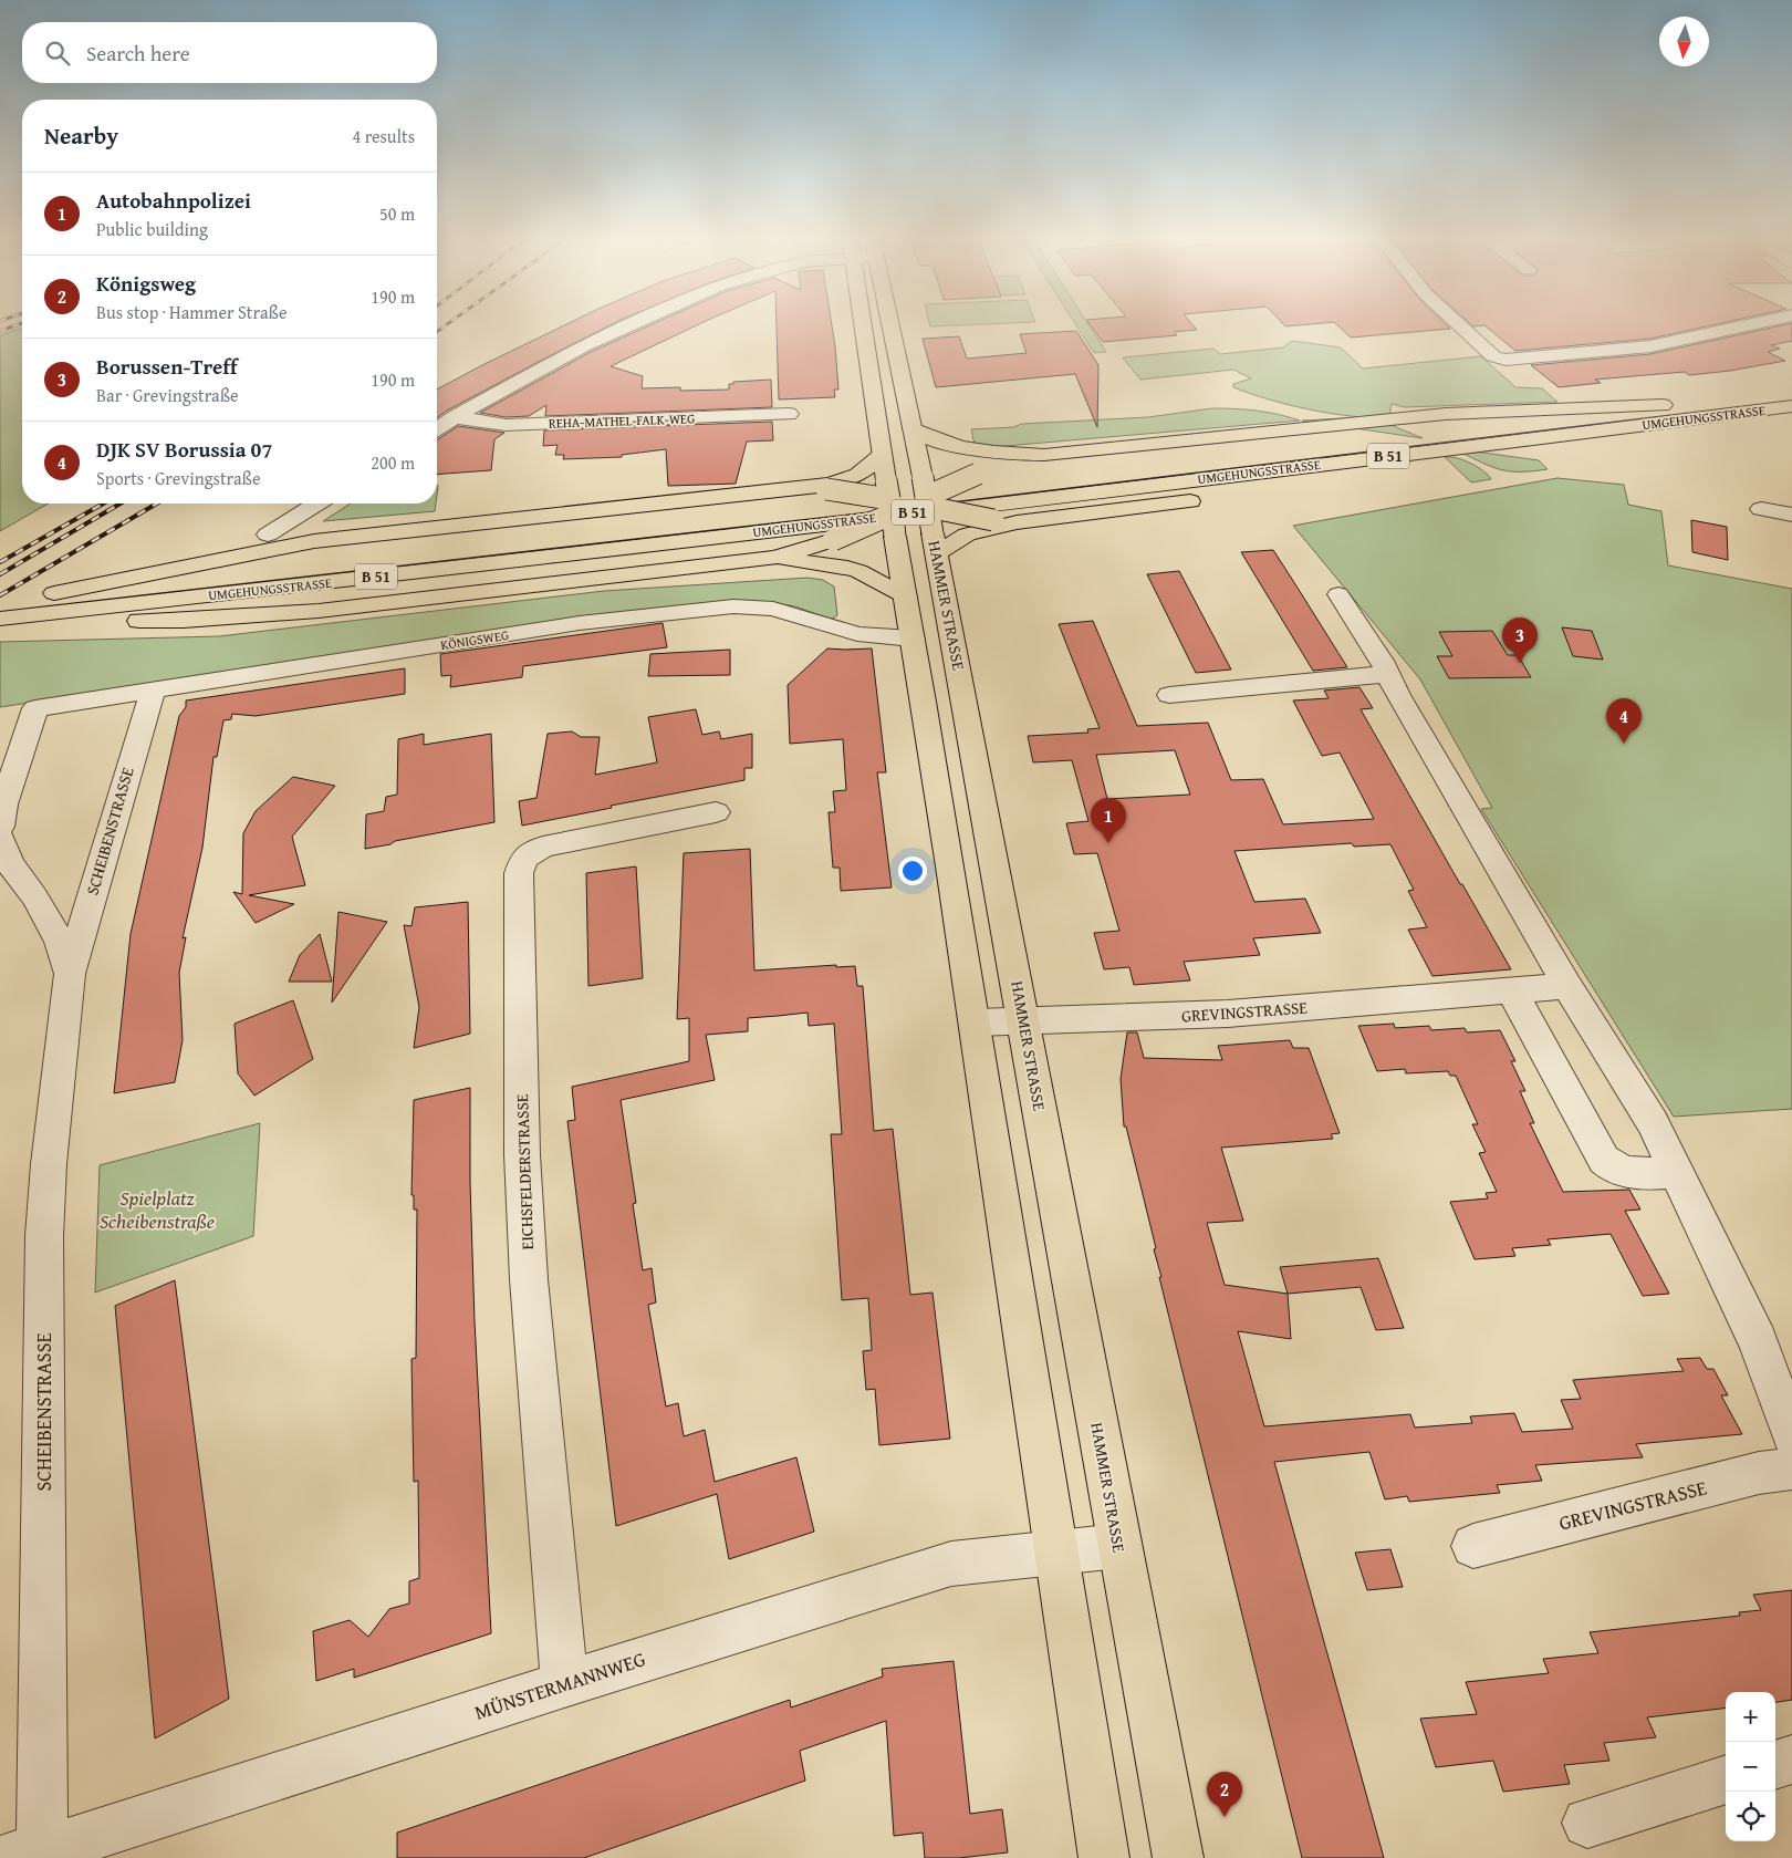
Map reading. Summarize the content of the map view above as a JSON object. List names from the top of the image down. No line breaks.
{"streets":{"main road":["UMGEHUNGSSTRASSE","B 51","HAMMER STRASSE"],"street":["REHA-MATHEL-FALK-WEG","KÖNIGSWEG","SCHEIBENSTRASSE","GREVINGSTRASSE","EICHSFELDERSTRASSE","MÜNSTERMANNWEG"]},"crossings":[["HAMMER STRASSE","GREVINGSTRASSE"],["HAMMER STRASSE","MÜNSTERMANNWEG"],["KÖNIGSWEG","SCHEIBENSTRASSE"],["SCHEIBENSTRASSE","MÜNSTERMANNWEG"],["EICHSFELDERSTRASSE","MÜNSTERMANNWEG"]],"parks":["Spielplatz Scheibenstraße"],"north":"bottom","page":{"search":"Search here","heading":["Nearby","4 results"],"list":[{"mark":"1","name":"Autobahnpolizei","note":"Public building","value":"50 m"},{"mark":"2","name":"Königsweg","note":"Bus stop · Hammer Straße","value":"190 m"},{"mark":"3","name":"Borussen-Treff","note":"Bar · Grevingstraße","value":"190 m"},{"mark":"4","name":"DJK SV Borussia 07","note":"Sports · Grevingstraße","value":"200 m"}],"pins":["3","4","1","2"],"map_buttons":["+","−"]}}
